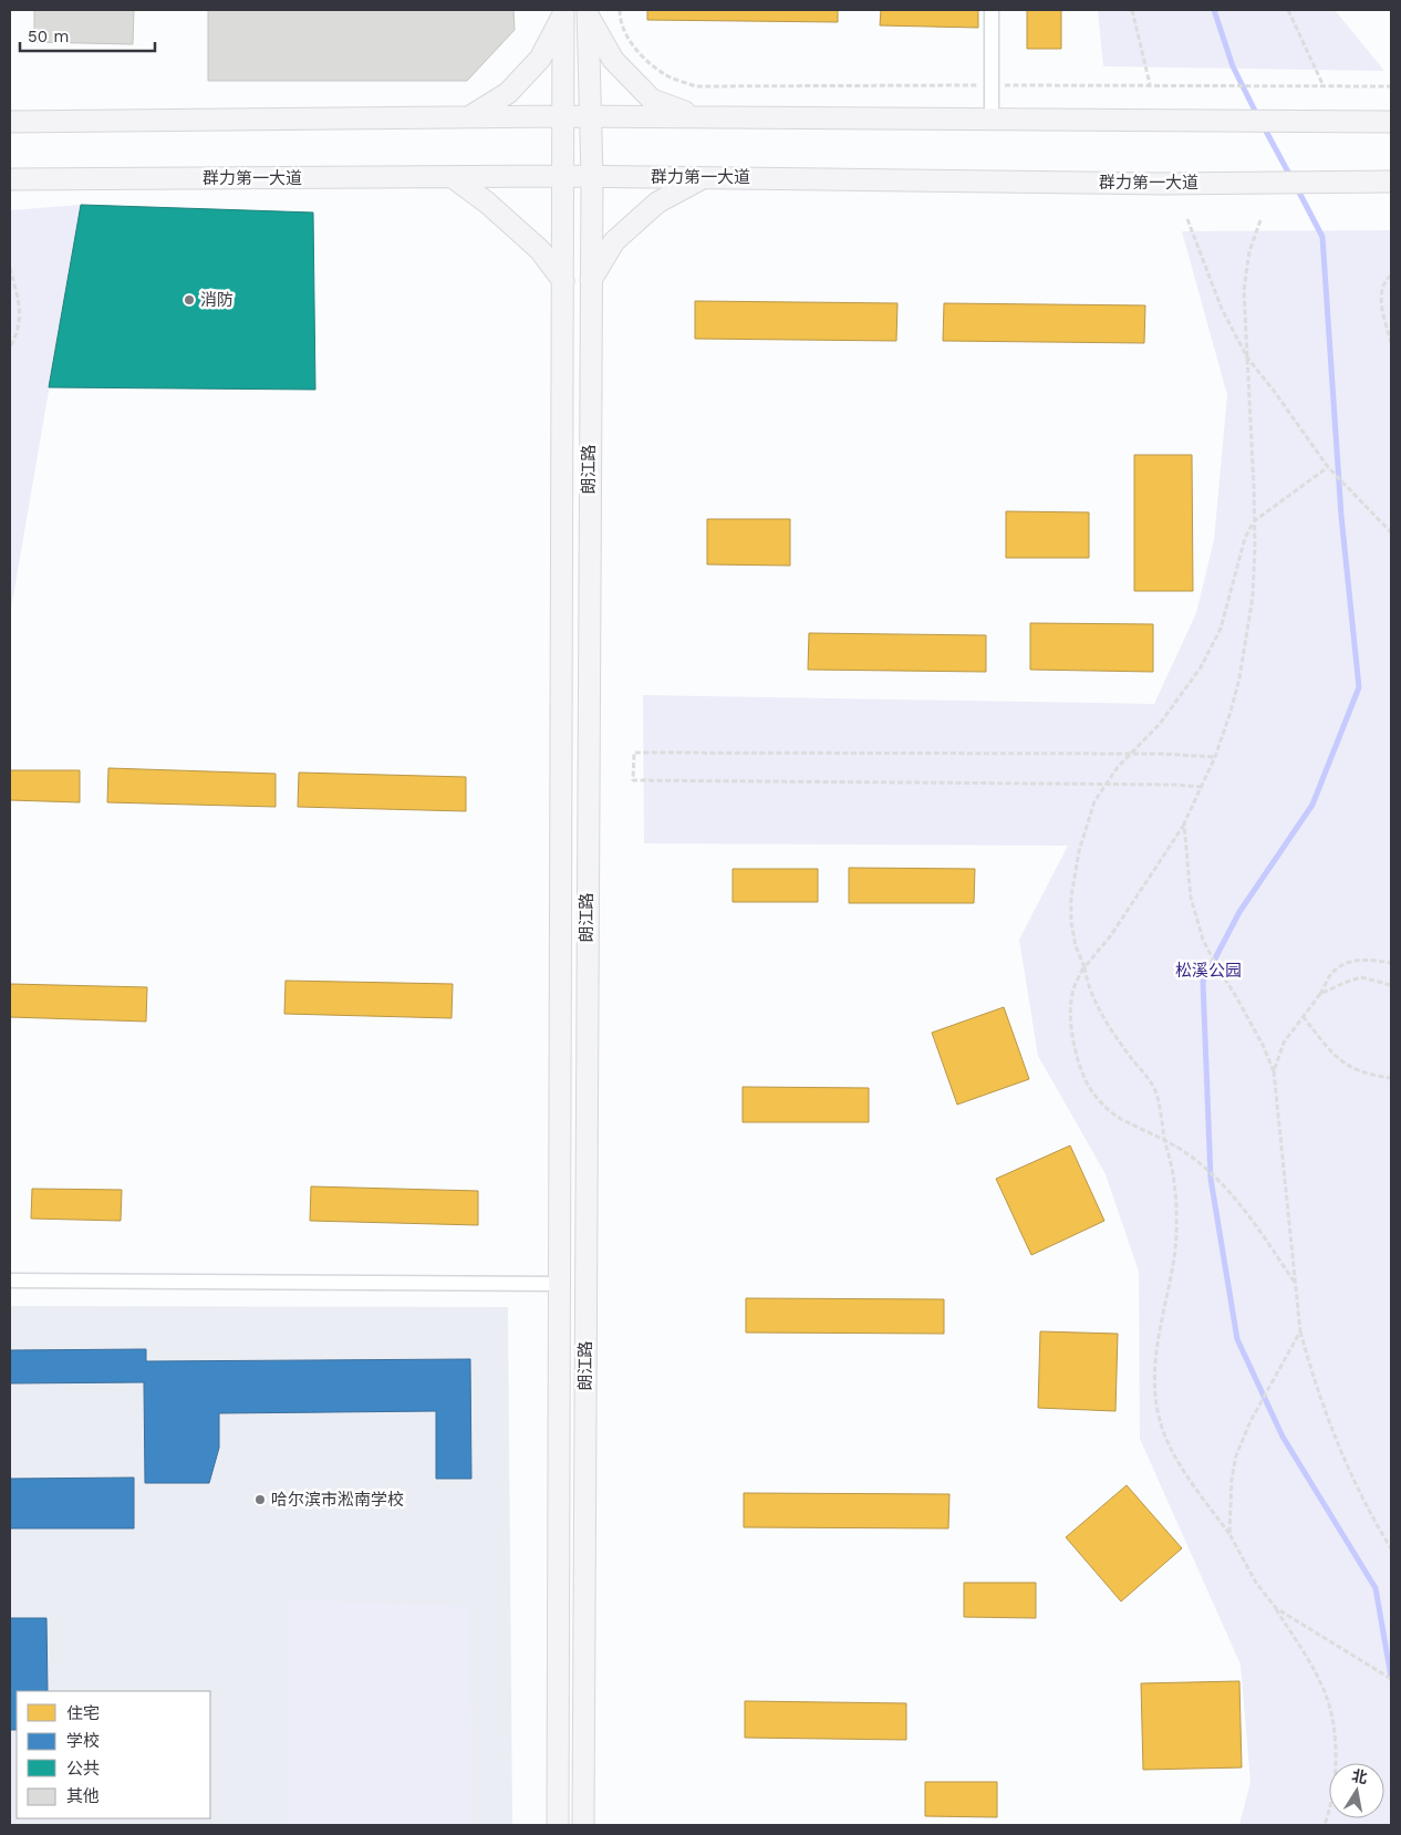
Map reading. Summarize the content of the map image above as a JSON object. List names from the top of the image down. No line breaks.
{"streets":{"main road":["群力第一大道","朗江路"]},"crossings":[["群力第一大道","朗江路"]],"parks":["松溪公园"],"places":["消防","哈尔滨市淞南学校"],"legend":["住宅","学校","公共","其他"],"scale_bar":"50 m","north":"top"}
